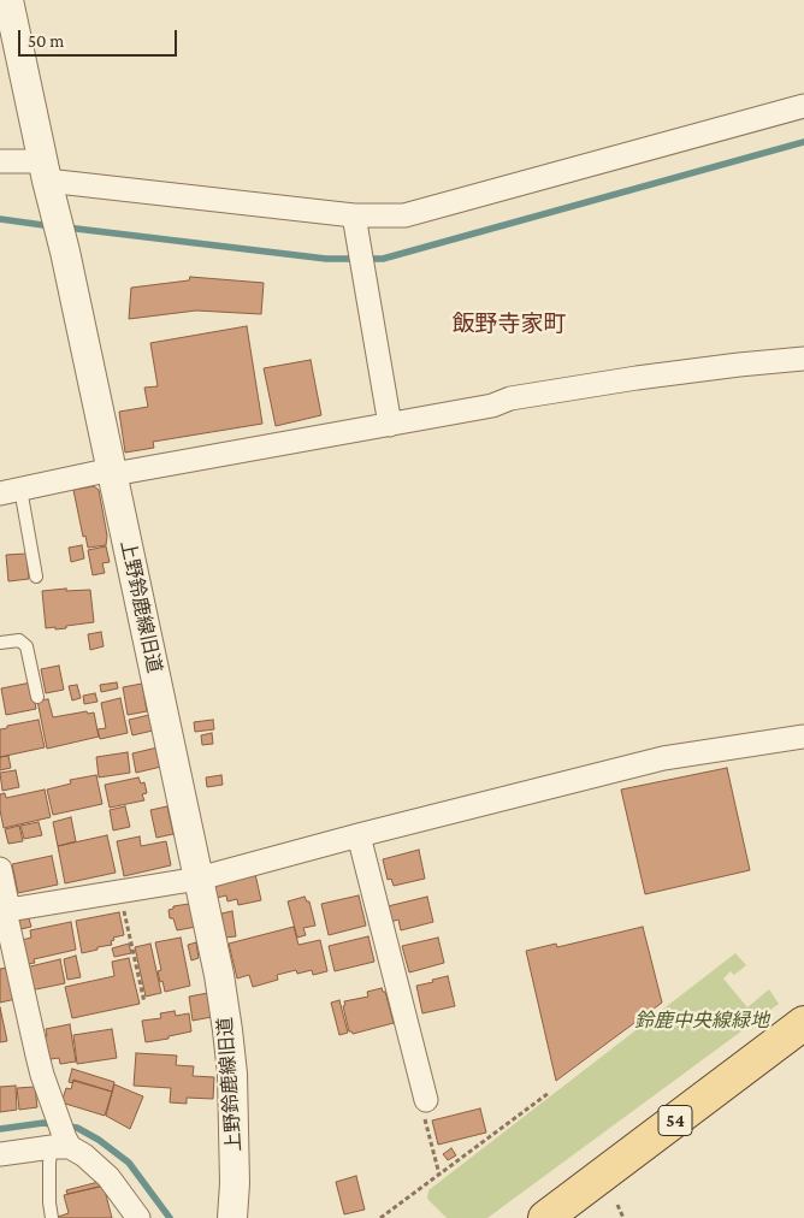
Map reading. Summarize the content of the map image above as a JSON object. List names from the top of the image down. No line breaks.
{"streets":{"main road":["54"],"street":["上野鈴鹿線旧道"]},"districts":["飯野寺家町"],"parks":["鈴鹿中央線緑地"],"scale_bar":"50 m"}
